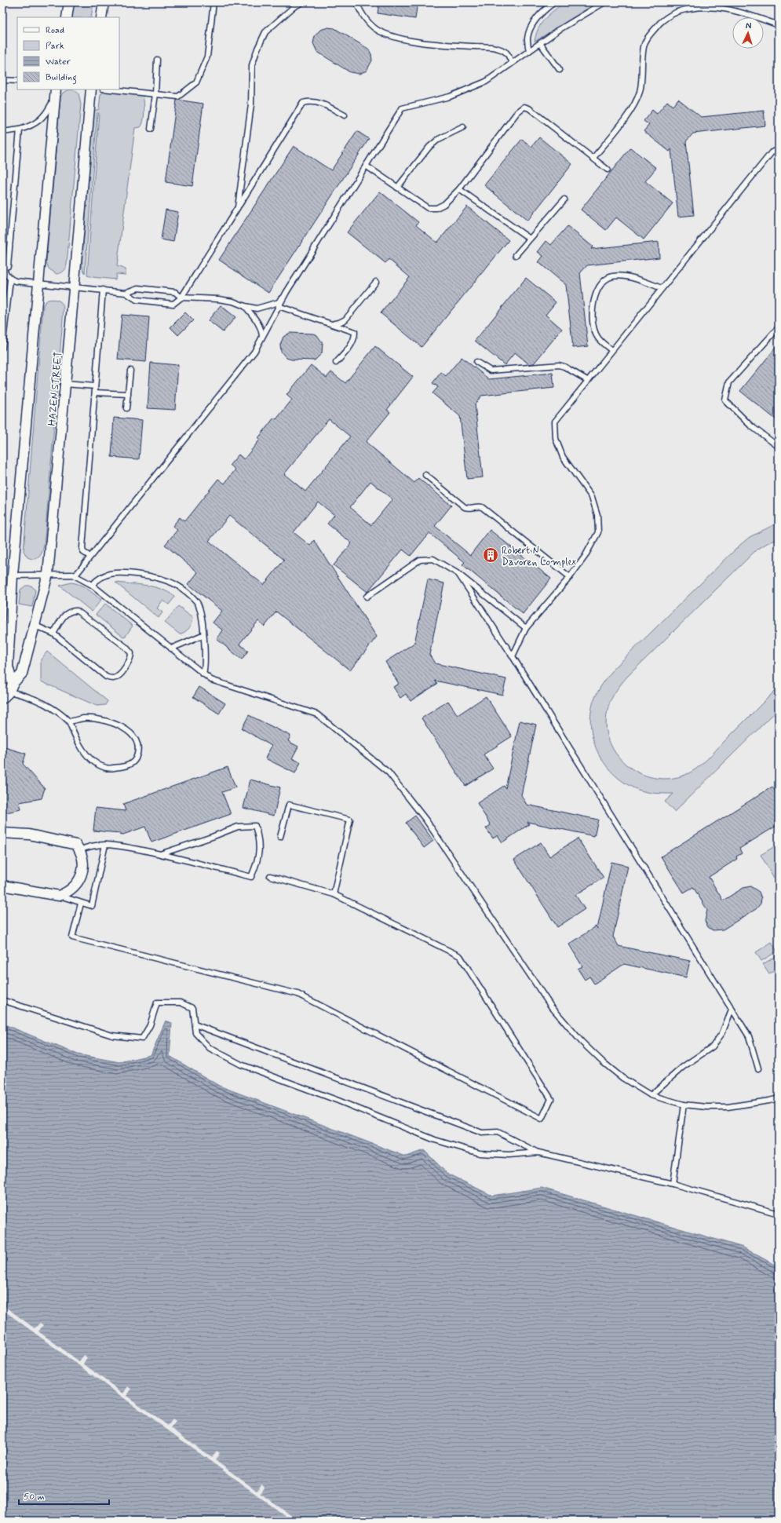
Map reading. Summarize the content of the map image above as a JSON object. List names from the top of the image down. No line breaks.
{"streets":{"street":["HAZEN STREET"]},"places":{"building":["Robert N Davoren Complex"]},"legend":["Road","Park","Water","Building"],"scale_bar":"50 m","north":"top"}
